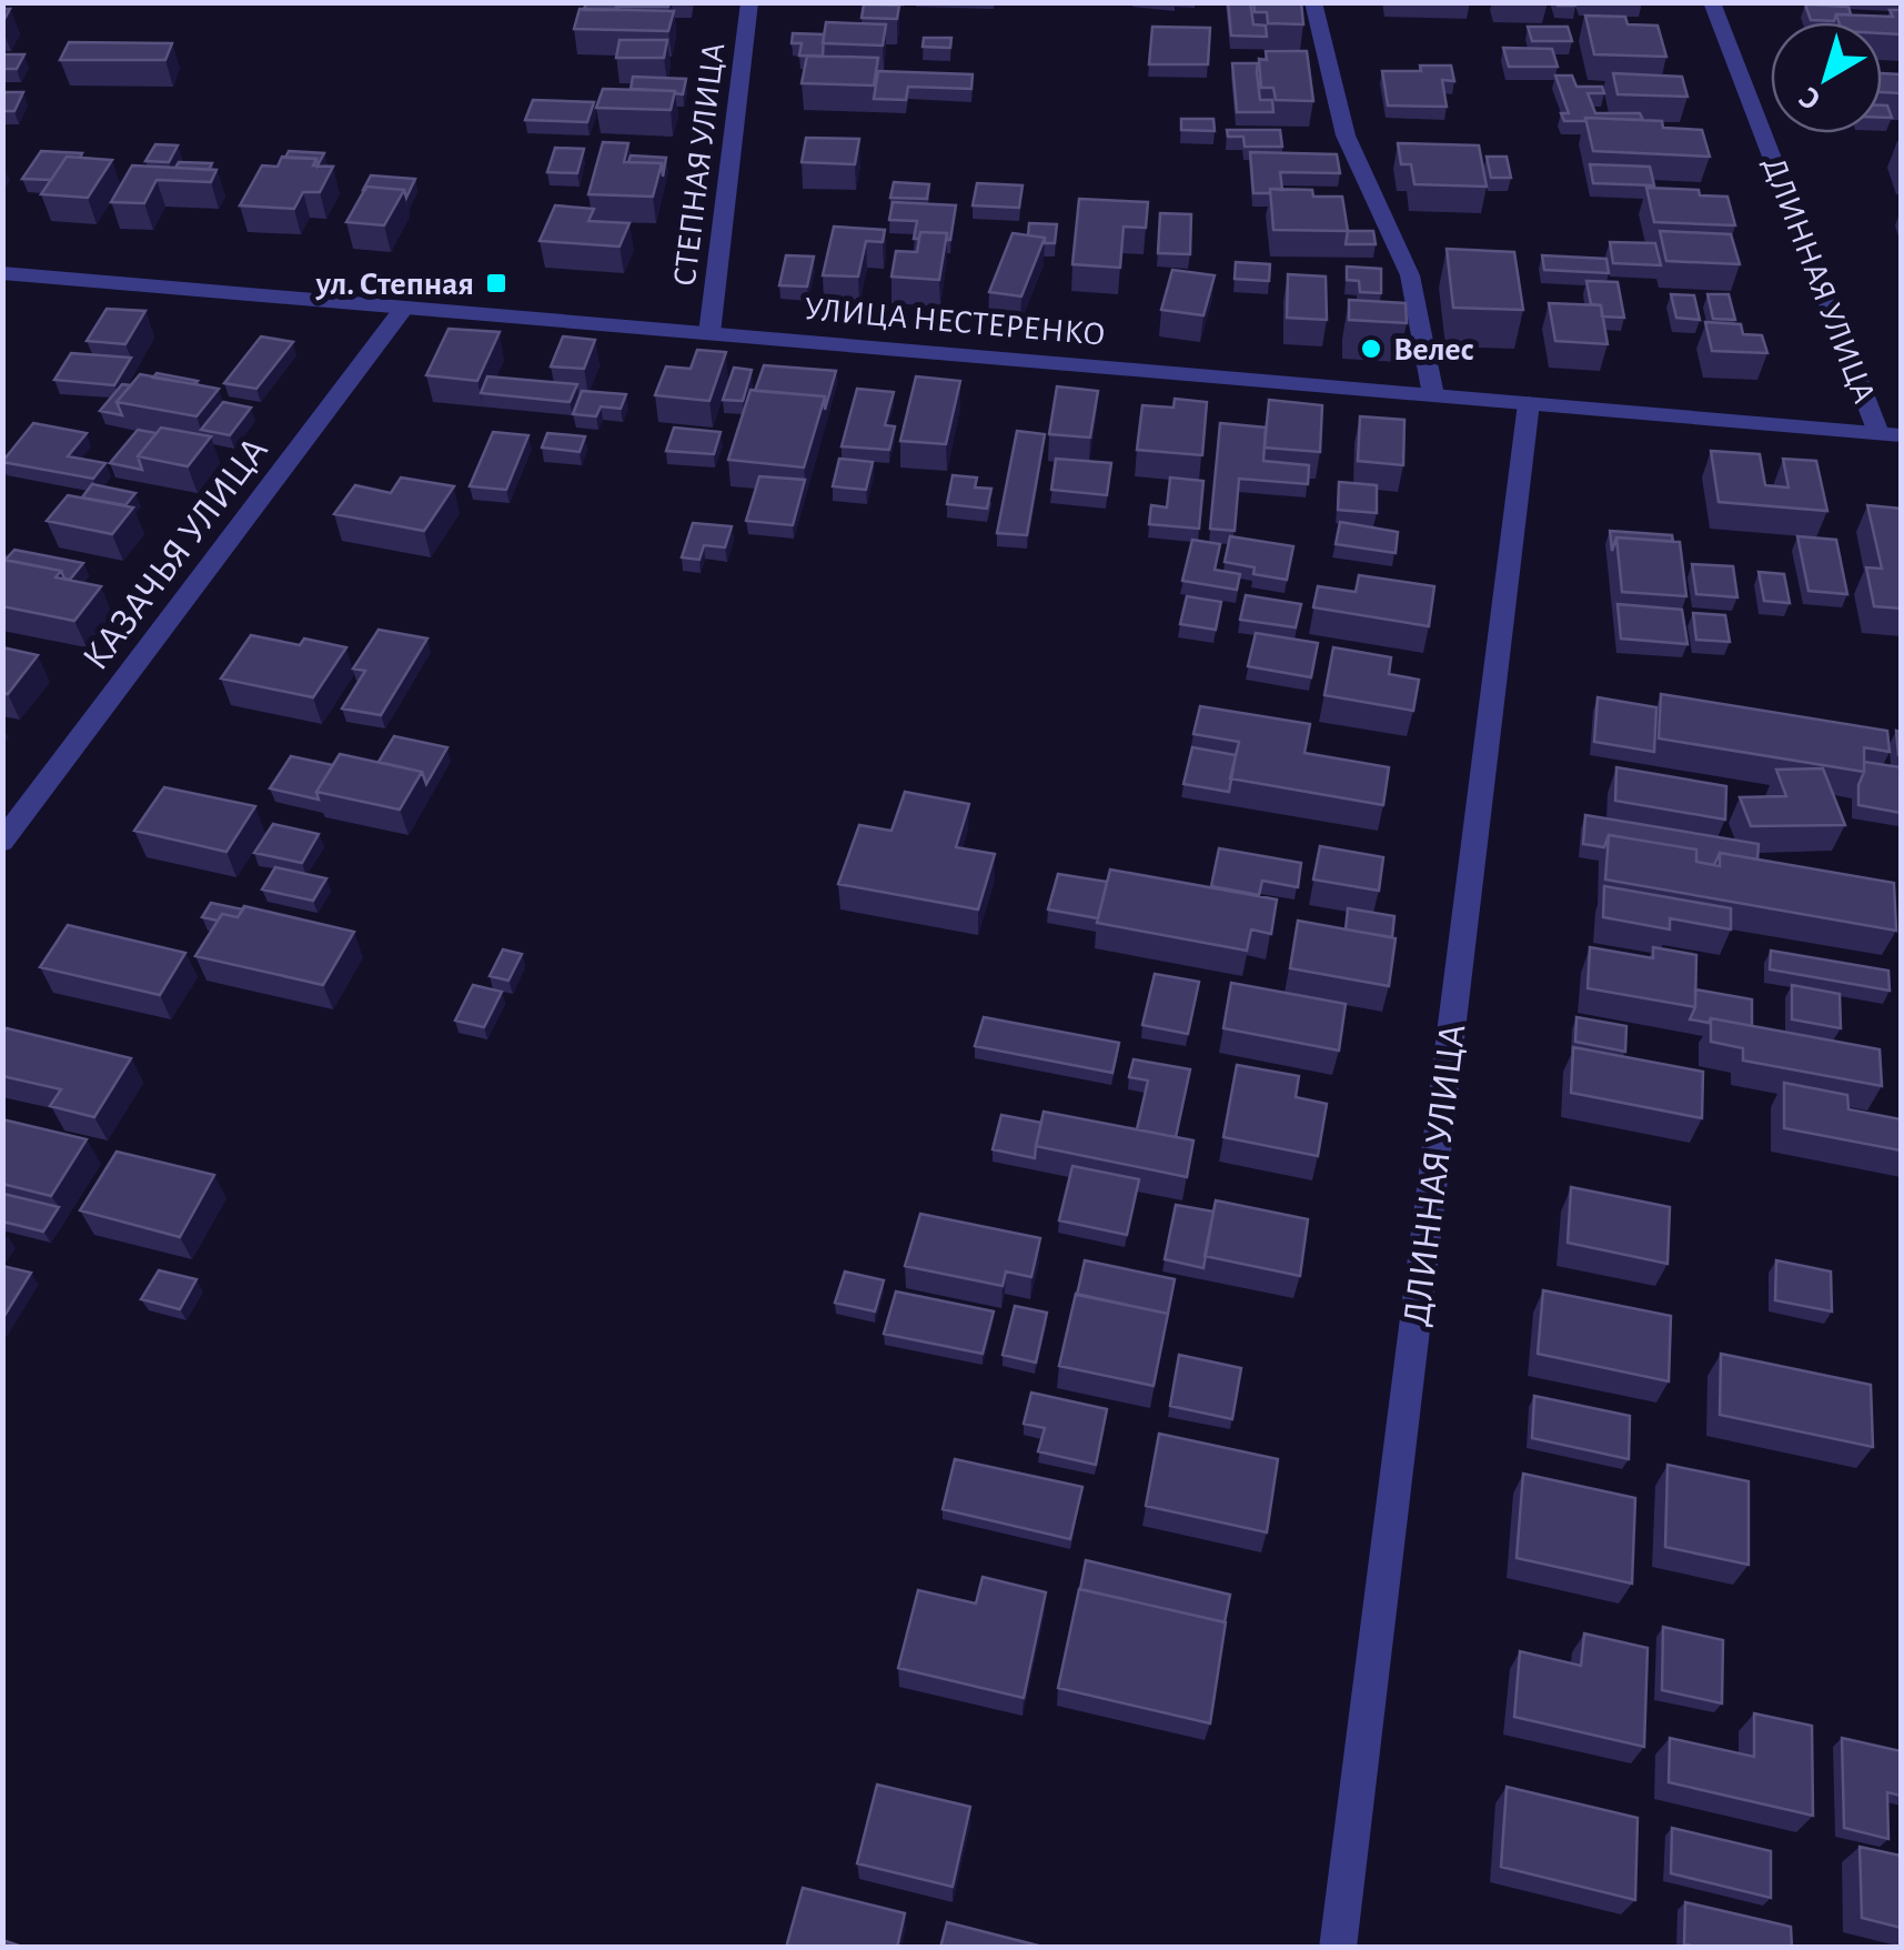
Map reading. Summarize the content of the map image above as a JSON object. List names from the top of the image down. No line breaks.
{"streets":{"street":["СТЕПНАЯ УЛИЦА","ДЛИННАЯ УЛИЦА","УЛИЦА НЕСТЕРЕНКО","КАЗАЧЬЯ УЛИЦА"]},"crossings":[["СТЕПНАЯ УЛИЦА","УЛИЦА НЕСТЕРЕНКО"],["ДЛИННАЯ УЛИЦА","УЛИЦА НЕСТЕРЕНКО"],["УЛИЦА НЕСТЕРЕНКО","КАЗАЧЬЯ УЛИЦА"]],"places":{"transit":["ул. Степная"],"other":["Велес"]},"north":"bottom left"}
